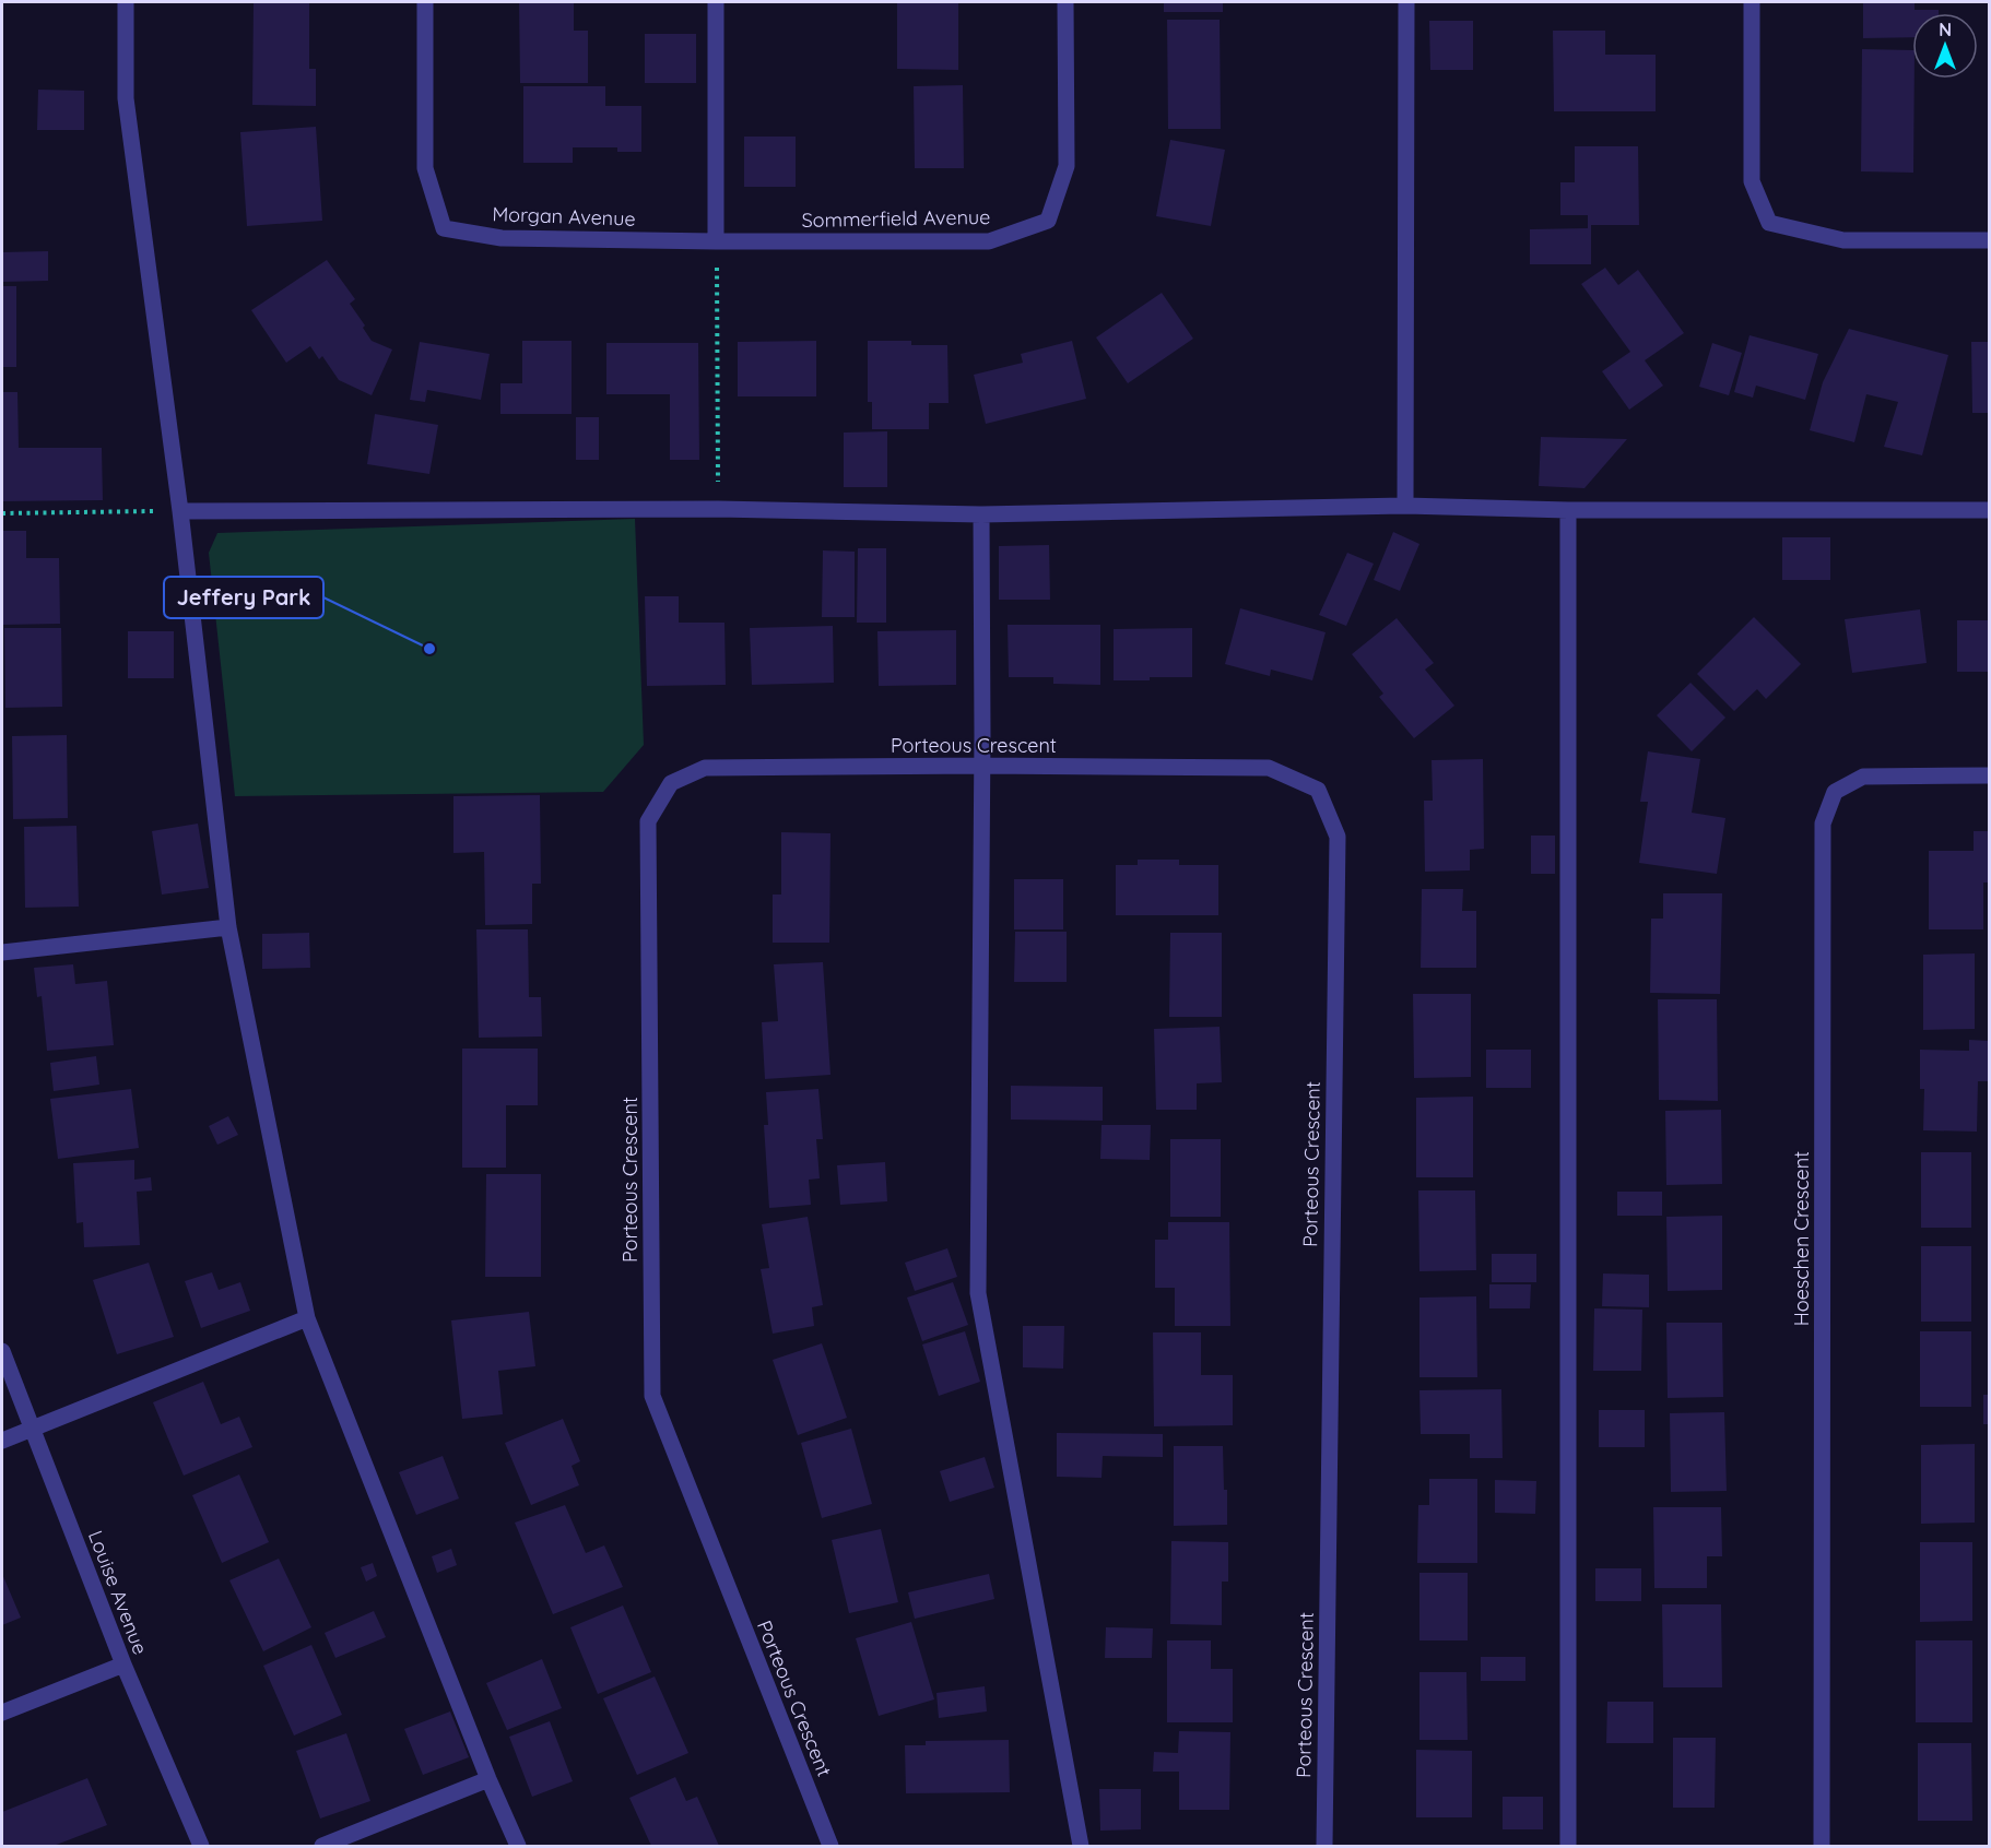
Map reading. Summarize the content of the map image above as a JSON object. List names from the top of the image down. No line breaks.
{"streets":{"street":["Morgan Avenue","Sommerfield Avenue","Porteous Crescent","Hoeschen Crescent","Louise Avenue"]},"crossings":[["Morgan Avenue","Sommerfield Avenue"]],"places":["Jeffery Park"],"north":"top"}
